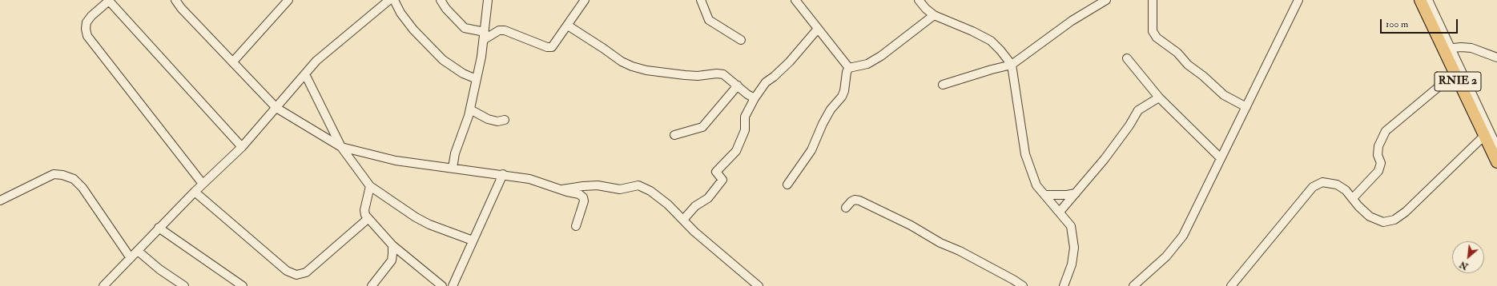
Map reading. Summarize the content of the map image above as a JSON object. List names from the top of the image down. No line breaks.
{"streets":{"highway":["RNIE 2"]},"scale_bar":"100 m","north":"bottom left"}
